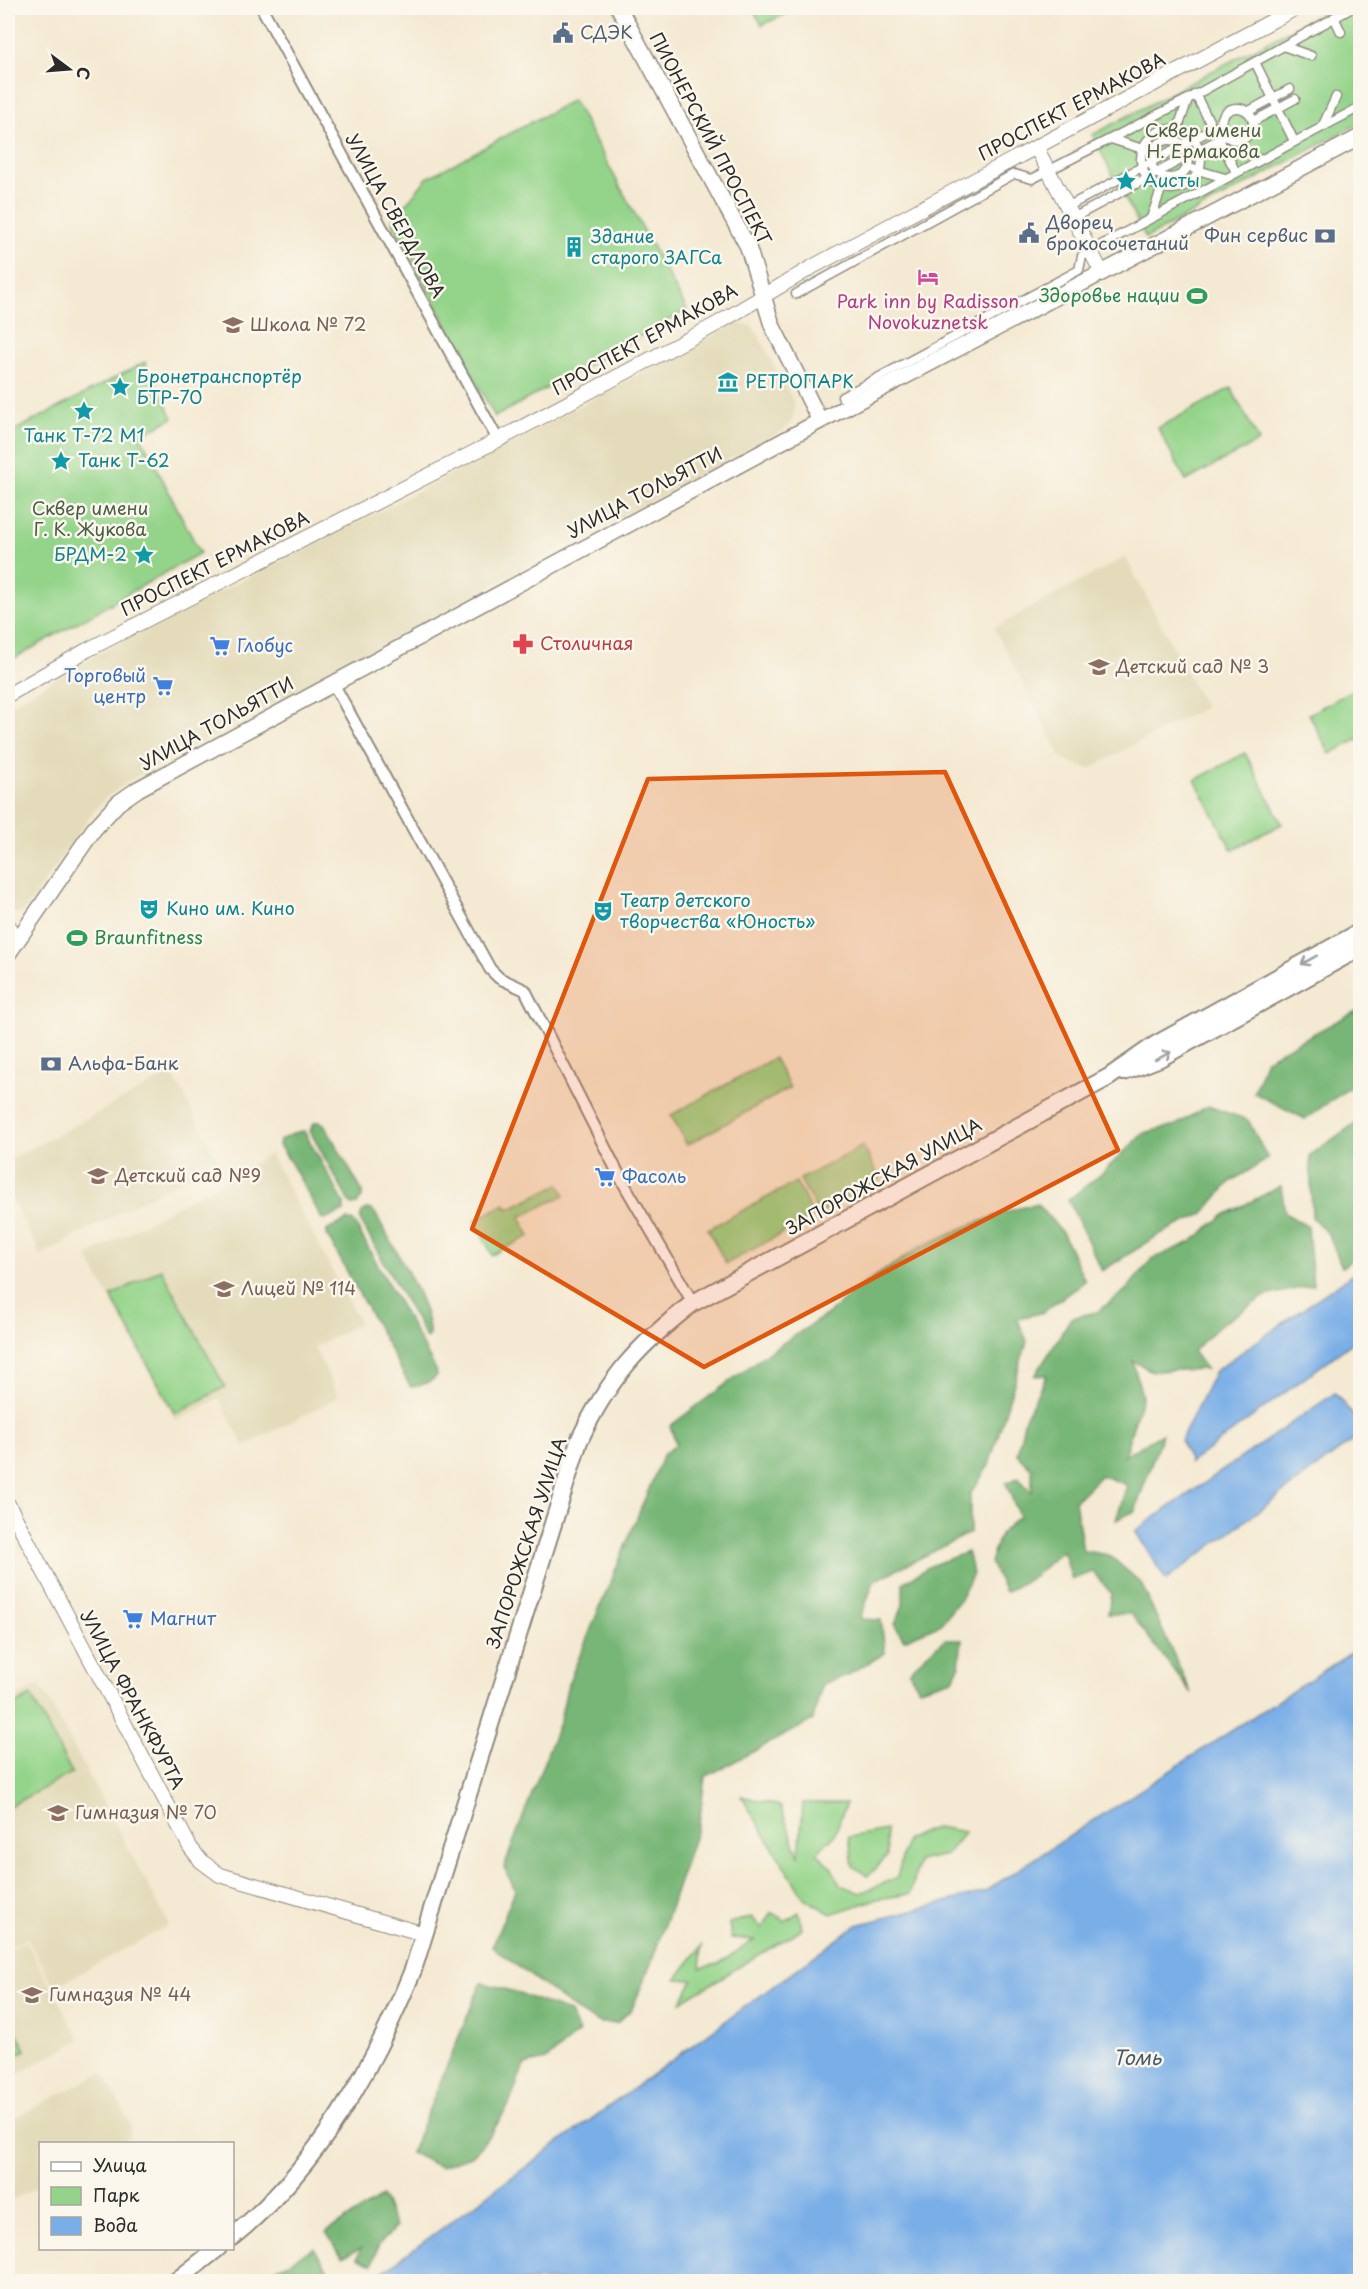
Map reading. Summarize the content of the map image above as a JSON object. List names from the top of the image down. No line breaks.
{"streets":{"main road":["ПИОНЕРСКИЙ ПРОСПЕКТ","УЛИЦА ТОЛЬЯТТИ","ЗАПОРОЖСКАЯ УЛИЦА"],"street":["ПРОСПЕКТ ЕРМАКОВА","УЛИЦА СВЕРДЛОВА","УЛИЦА ФРАНКФУРТА"]},"crossings":[["ПРОСПЕКТ ЕРМАКОВА","ПИОНЕРСКИЙ ПРОСПЕКТ"],["ПРОСПЕКТ ЕРМАКОВА","УЛИЦА СВЕРДЛОВА"],["ПИОНЕРСКИЙ ПРОСПЕКТ","УЛИЦА ТОЛЬЯТТИ"],["ЗАПОРОЖСКАЯ УЛИЦА","УЛИЦА ФРАНКФУРТА"]],"water":["Томь"],"parks":["Сквер имени Н. Ермакова","Сквер имени Г. К. Жукова"],"places":{"public building":["СДЭК","Дворец брокосочетаний"],"place":["Аисты","Бронетранспортёр БТР-70","Танк Т-72 М1","Танк Т-62","БРДМ-2"],"bank":["Фин сервис","Альфа-Банк"],"building":["Здание старого ЗАГСа"],"hotel":["Park inn by Radisson Novokuznetsk"],"sports":["Здоровье нации","Braunfitness"],"school or university":["Школа № 72","Детский сад № 3","Детский сад №9","Лицей № 114","Гимназия № 70","Гимназия № 44"],"museum":["РЕТРОПАРК"],"pharmacy":["Столичная"],"supermarket":["Глобус","Торговый центр","Фасоль","Магнит"],"theatre":["Кино им. Кино","Театр детского творчества «Юность»"]},"legend":["Улица","Парк","Вода"],"north":"right"}
